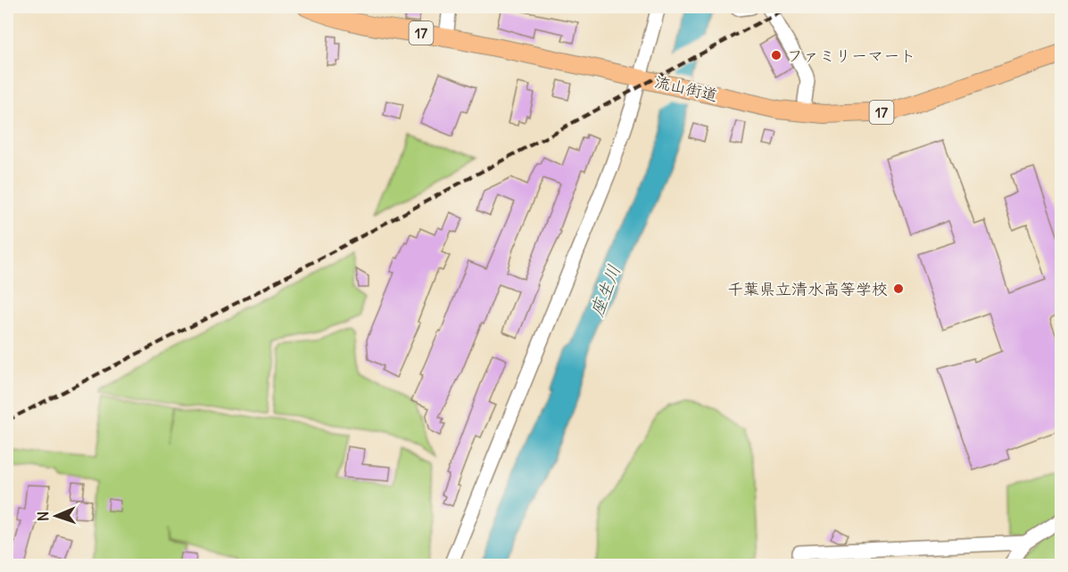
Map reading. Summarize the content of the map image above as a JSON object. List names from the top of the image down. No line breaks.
{"streets":{"main road":["17","流山街道"]},"water":["座生川"],"places":["ファミリーマート","千葉県立清水高等学校"],"north":"left"}
